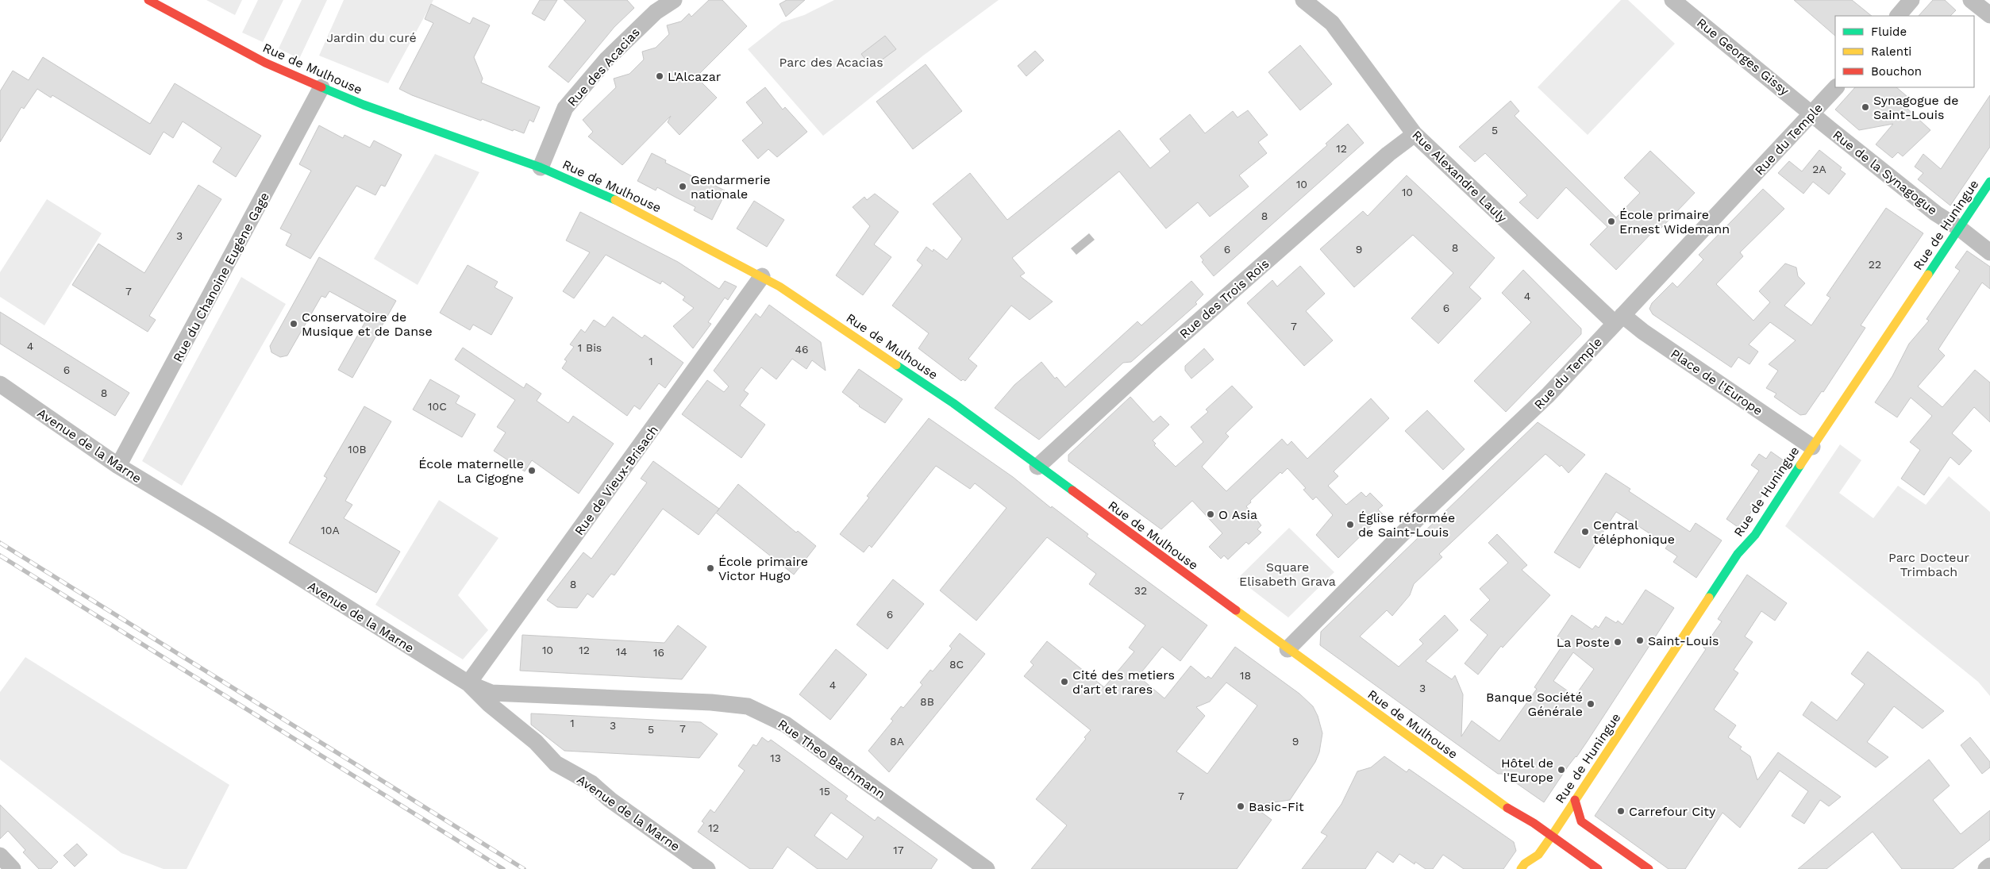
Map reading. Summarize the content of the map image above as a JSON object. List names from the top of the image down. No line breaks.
{"streets":{"main road":["Rue de Mulhouse","Rue de Huningue"],"street":["Rue Georges Gissy","Rue des Acacias","Rue du Temple","Rue de la Synagogue","Rue Alexandre Lauly","Rue du Chanoine Eugène Gage","Rue des Trois Rois","Place de l'Europe","Avenue de la Marne","Rue de Vieux-Brisach","Rue Theo Bachmann"]},"crossings":[["Rue Georges Gissy","Rue du Temple"],["Rue Georges Gissy","Rue de la Synagogue"],["Rue des Acacias","Rue de Mulhouse"],["Rue de Mulhouse","Rue du Temple"],["Rue de Mulhouse","Rue de Huningue"],["Rue de Mulhouse","Rue du Chanoine Eugène Gage"],["Rue de Mulhouse","Rue des Trois Rois"],["Rue de Mulhouse","Rue de Vieux-Brisach"],["Rue du Temple","Rue de la Synagogue"],["Rue du Temple","Rue Alexandre Lauly"],["Rue du Temple","Place de l'Europe"],["Rue de la Synagogue","Rue de Huningue"],["Rue Alexandre Lauly","Rue des Trois Rois"],["Rue Alexandre Lauly","Place de l'Europe"],["Rue de Huningue","Place de l'Europe"],["Rue du Chanoine Eugène Gage","Avenue de la Marne"],["Avenue de la Marne","Rue de Vieux-Brisach"],["Avenue de la Marne","Rue Theo Bachmann"],["Rue de Vieux-Brisach","Rue Theo Bachmann"]],"parks":["Jardin du curé","Parc des Acacias","Parc Docteur Trimbach","Square Elisabeth Grava"],"places":["L'Alcazar","Synagogue de Saint-Louis","Gendarmerie nationale","École primaire Ernest Widemann","Conservatoire de Musique et de Danse","École maternelle La Cigogne","O Asia","Église réformée de Saint-Louis","Central téléphonique","École primaire Victor Hugo","Saint-Louis","La Poste","Cité des metiers d'art et rares","Banque Société Générale","Hôtel de l'Europe","Basic-Fit","Carrefour City"],"house_numbers":["5","12","2A","10","10","8","3","8","6","9","22","7","4","6","7","4","1 Bis","46","1","6","8","10C","10B","10A","8","32","6","10","12","14","16","8C","18","4","3","8B","1","3","7","5","8A","9","13","15","7","12","17"],"legend":["Fluide","Ralenti","Bouchon"]}
